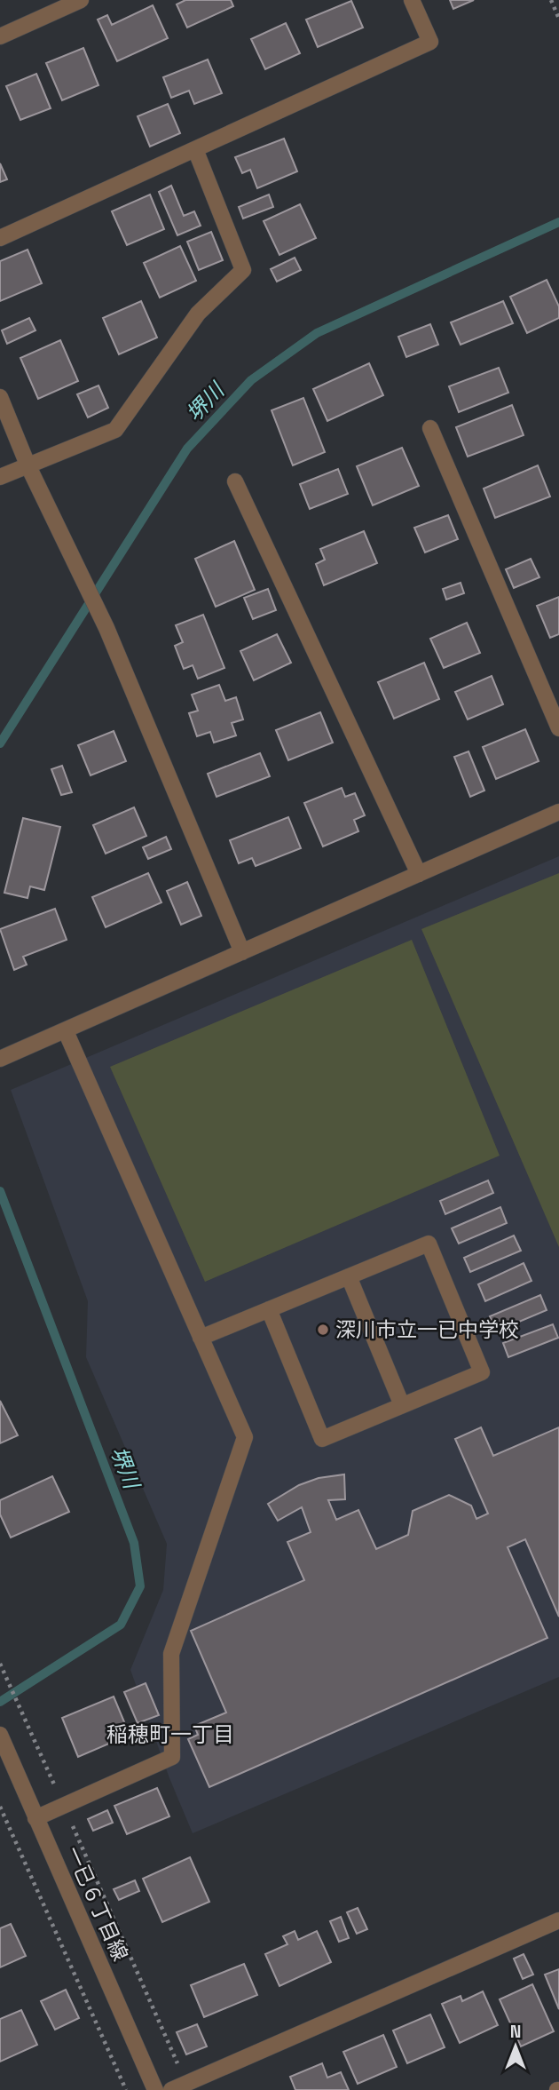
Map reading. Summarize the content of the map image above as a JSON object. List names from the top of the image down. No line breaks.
{"streets":{"street":["一已６丁目線"]},"districts":["稲穂町一丁目"],"water":["堺川"],"places":["深川市立一已中学校"],"north":"top"}
